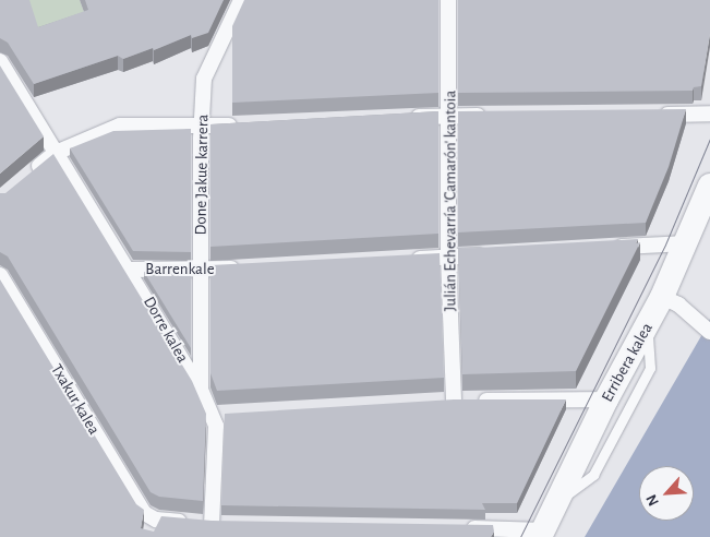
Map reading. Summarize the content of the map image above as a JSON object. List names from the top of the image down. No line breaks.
{"streets":{"street":["Done Jakue karrera","Julián Echevarría 'Camarón' kantoia","Barrenkale","Dorre kalea","Erribera kalea","Txakur kalea"]},"crossings":[["Done Jakue karrera","Barrenkale"],["Done Jakue karrera","Dorre kalea"],["Julián Echevarría 'Camarón' kantoia","Erribera kalea"],["Barrenkale","Dorre kalea"],["Dorre kalea","Txakur kalea"]],"north":"bottom left"}
